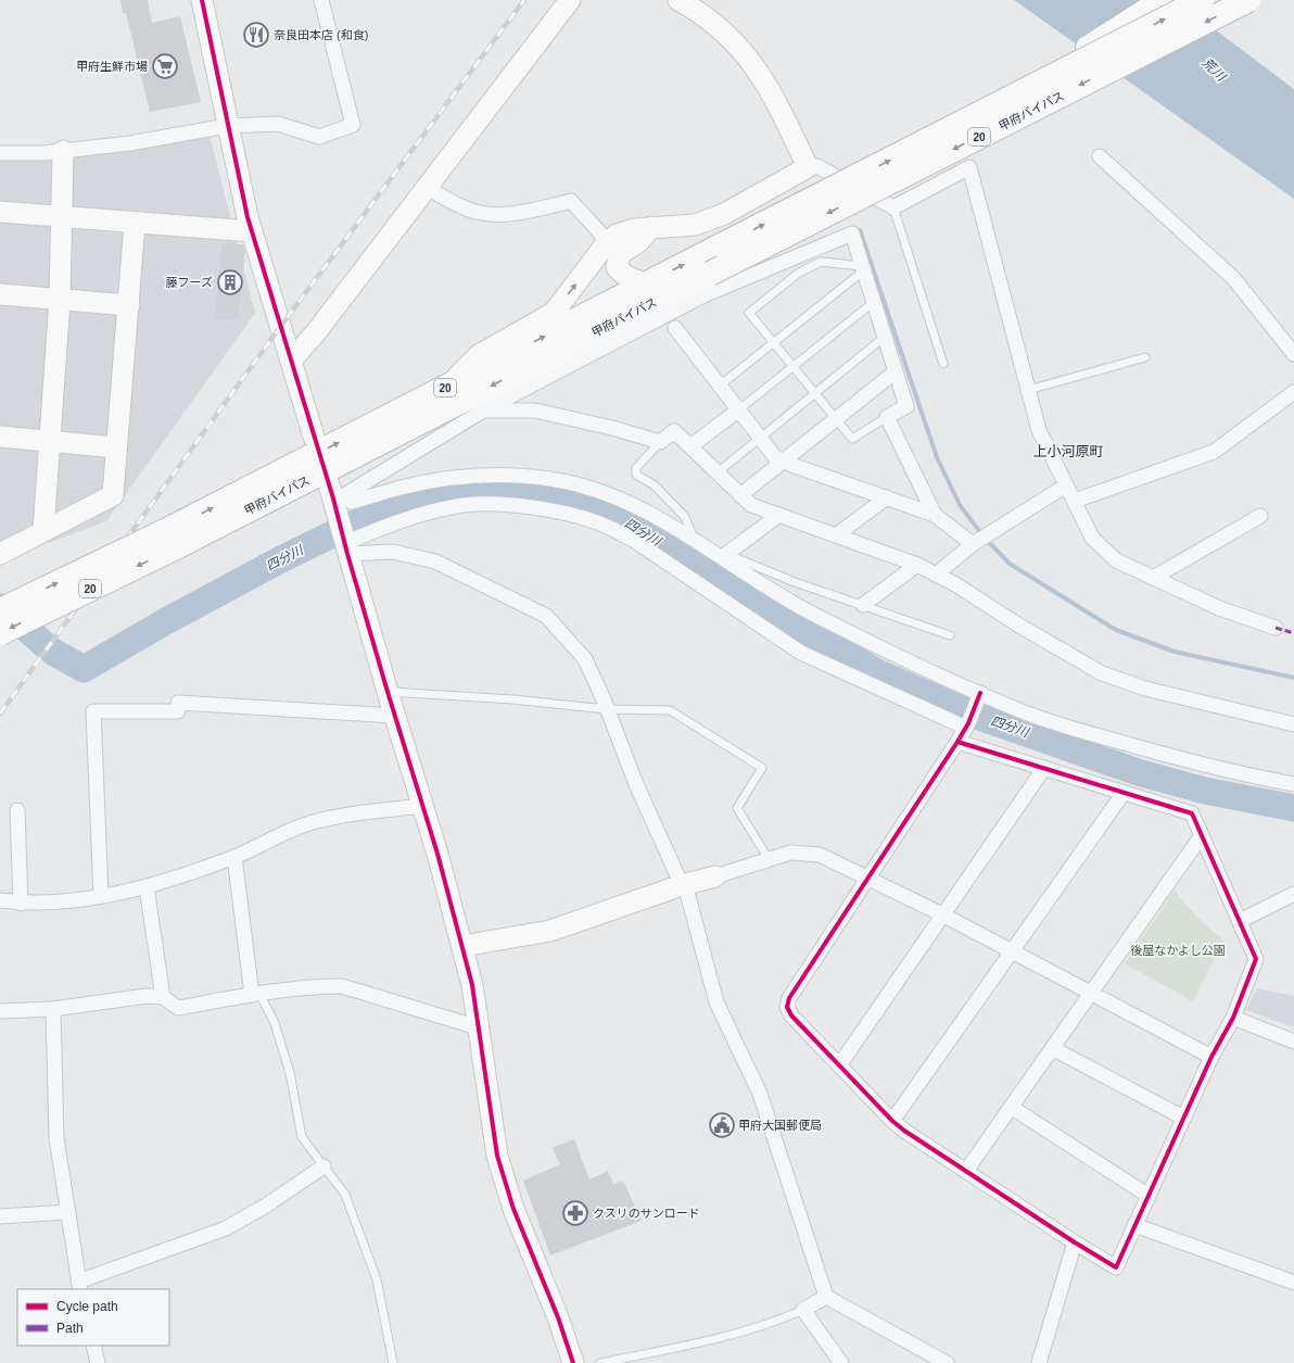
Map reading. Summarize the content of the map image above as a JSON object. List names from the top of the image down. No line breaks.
{"streets":{"highway":["甲府バイパス","20"]},"districts":["上小河原町"],"water":["荒川","四分川"],"parks":["後屋なかよし公園"],"places":{"restaurant":["奈良田本店 (和食)"],"supermarket":["甲府生鮮市場"],"building":["藤フーズ"],"public building":["甲府大国郵便局"],"pharmacy":["クスリのサンロード"]},"legend":["Cycle path","Path"]}
